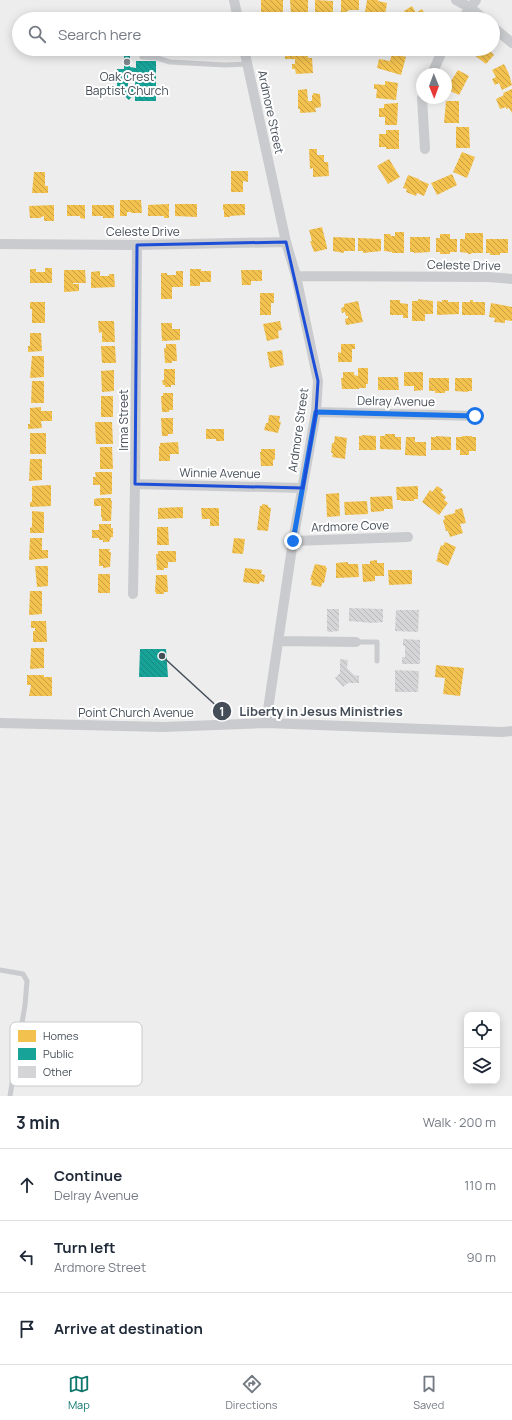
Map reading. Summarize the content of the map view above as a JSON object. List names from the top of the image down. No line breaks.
{"streets":{"street":["Ardmore Street","Celeste Drive","Delray Avenue","Irma Street","Winnie Avenue","Ardmore Cove","Point Church Avenue"]},"crossings":[["Ardmore Street","Celeste Drive"],["Ardmore Street","Delray Avenue"],["Ardmore Street","Winnie Avenue"],["Ardmore Street","Ardmore Cove"],["Ardmore Street","Point Church Avenue"],["Celeste Drive","Irma Street"],["Irma Street","Winnie Avenue"]],"places":["Oak Crest Baptist Church","Liberty in Jesus Ministries"],"legend":["Homes","Public","Other"],"north":"bottom","page":{"search":"Search here","heading":["3 min","Walk · 200 m"],"list":[["Continue","Delray Avenue","110 m"],["Turn left","Ardmore Street","90 m"],"Arrive at destination"],"nav":["Map","Directions","Saved"]}}
